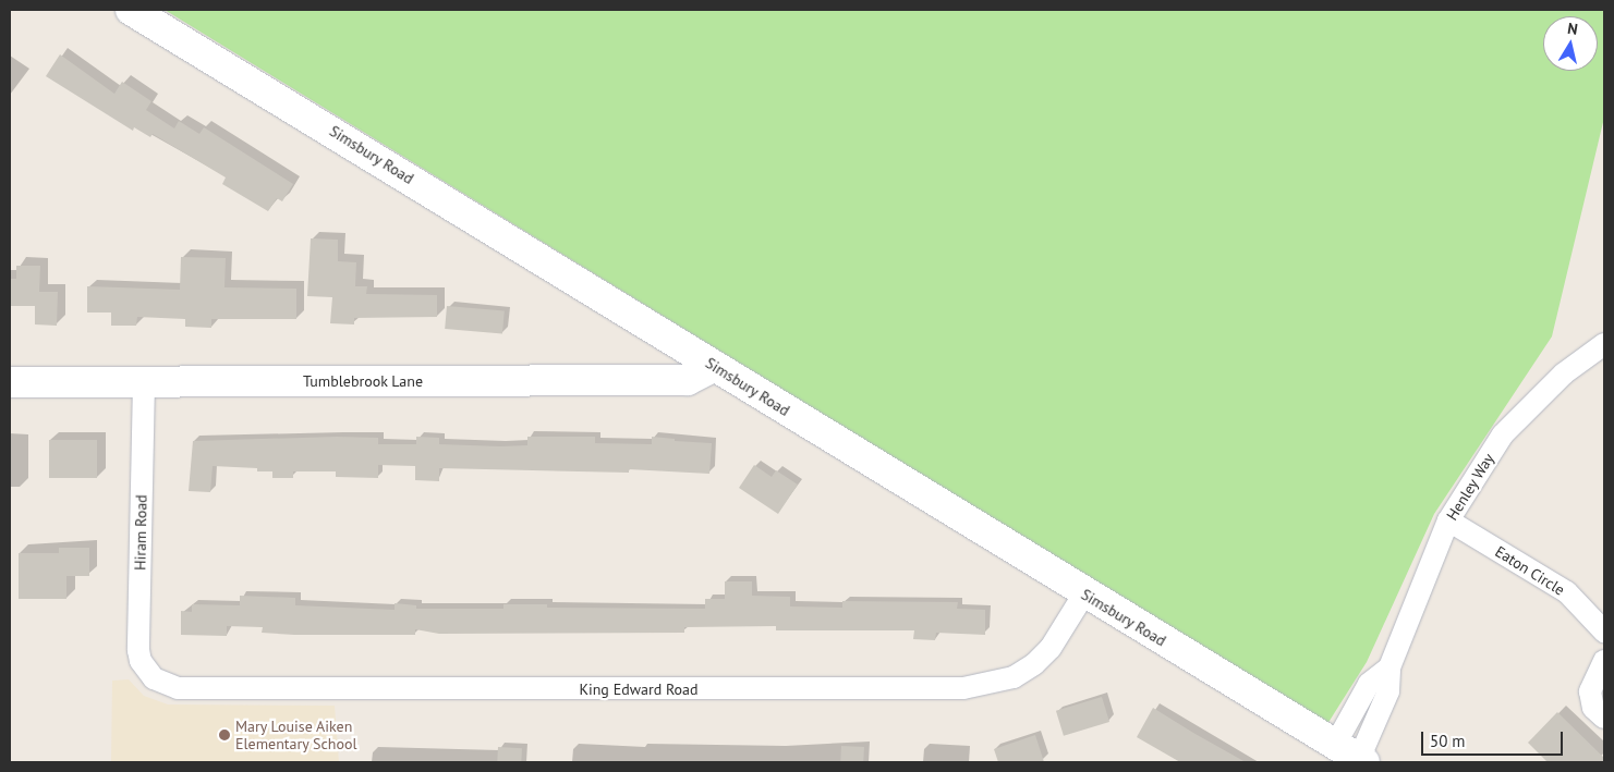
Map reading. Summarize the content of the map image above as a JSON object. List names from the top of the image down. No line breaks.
{"streets":{"main road":["Simsbury Road","Tumblebrook Lane"],"street":["Henley Way","Hiram Road","Eaton Circle","King Edward Road"]},"crossings":[["Simsbury Road","Tumblebrook Lane"],["Simsbury Road","Henley Way"],["Simsbury Road","King Edward Road"],["Tumblebrook Lane","Hiram Road"],["Henley Way","Eaton Circle"],["Hiram Road","King Edward Road"]],"places":["Mary Louise Aiken Elementary School"],"scale_bar":"50 m","north":"top"}
